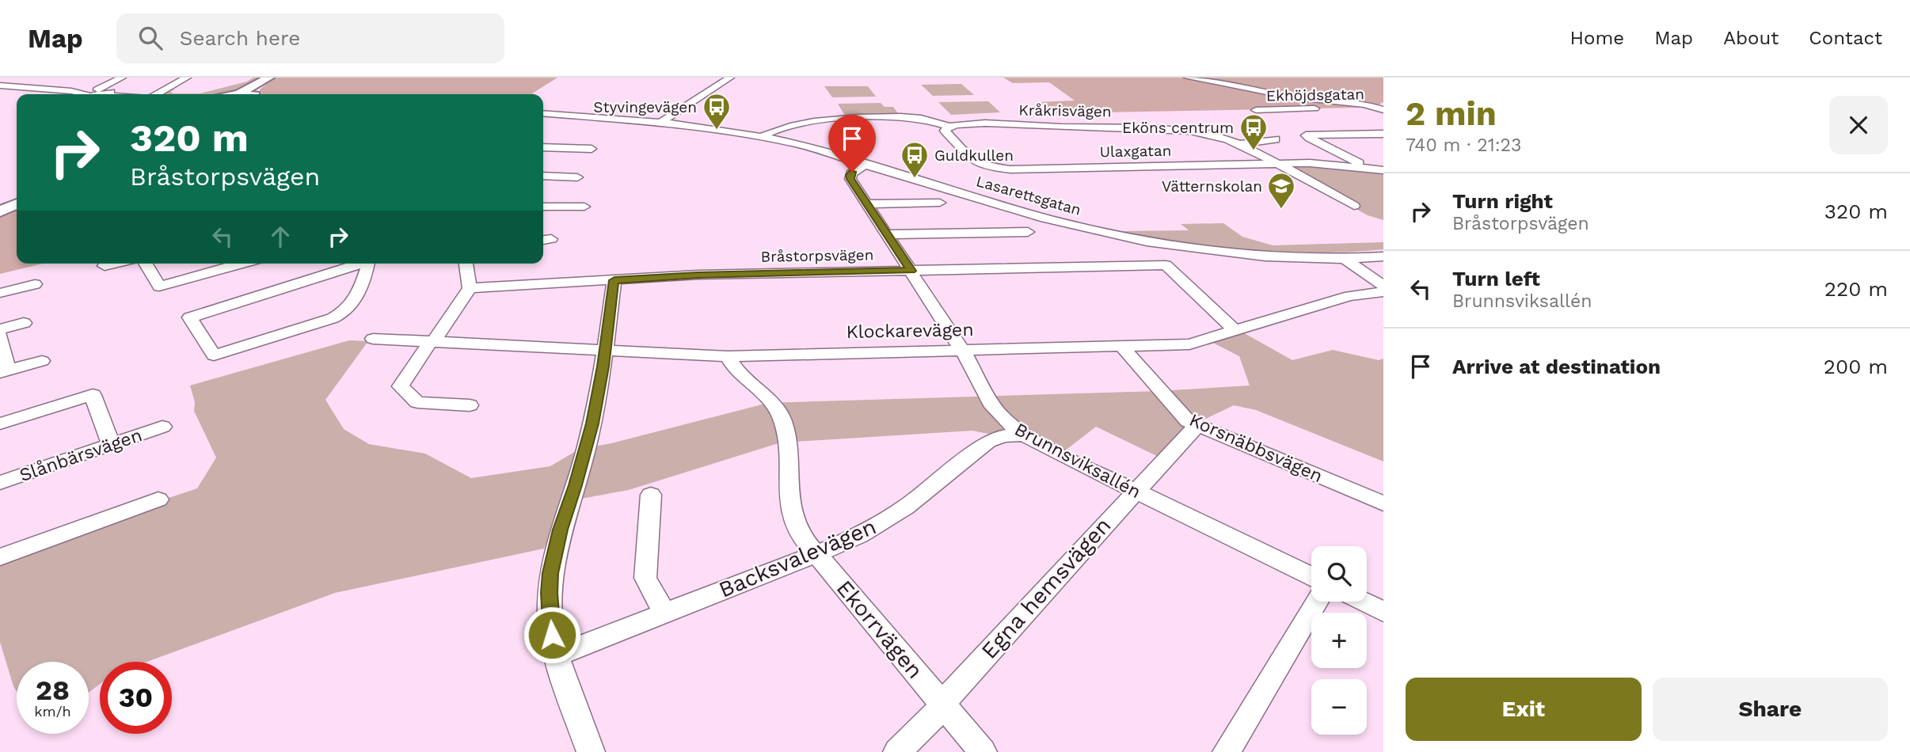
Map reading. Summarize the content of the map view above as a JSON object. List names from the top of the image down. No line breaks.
{"streets":{"street":["Ekhöjdsgatan","Kråkrisvägen","Ulaxgatan","Lasarettsgatan","Bråstorpsvägen","Klockarevägen","Korsnäbbsvägen","Slånbärsvägen","Brunnsviksallén","Backsvalevägen","Egna hemsvägen","Ekorrvägen"]},"crossings":[["Kråkrisvägen","Ulaxgatan"],["Lasarettsgatan","Brunnsviksallén"],["Bråstorpsvägen","Klockarevägen"],["Bråstorpsvägen","Brunnsviksallén"],["Klockarevägen","Korsnäbbsvägen"],["Klockarevägen","Brunnsviksallén"],["Klockarevägen","Ekorrvägen"],["Korsnäbbsvägen","Egna hemsvägen"],["Brunnsviksallén","Backsvalevägen"],["Brunnsviksallén","Egna hemsvägen"],["Backsvalevägen","Ekorrvägen"],["Egna hemsvägen","Ekorrvägen"]],"places":{"bus stop":["Styvingevägen","Eköns centrum","Guldkullen"],"school or university":["Vätternskolan"]},"page":{"header":"Map","search":"Search here","nav":["Home","Map","About","Contact"],"heading":["2 min","740 m · 21:23"],"turn":["320 m","Bråstorpsvägen"],"list":[{"name":"Turn right","note":"Bråstorpsvägen","value":"320 m"},{"name":"Turn left","note":"Brunnsviksallén","value":"220 m"},{"name":"Arrive at destination","value":"200 m"}],"map_buttons":["+","−"],"speed":"28 km/h","limit":"30","buttons":["Exit","Share"]}}
